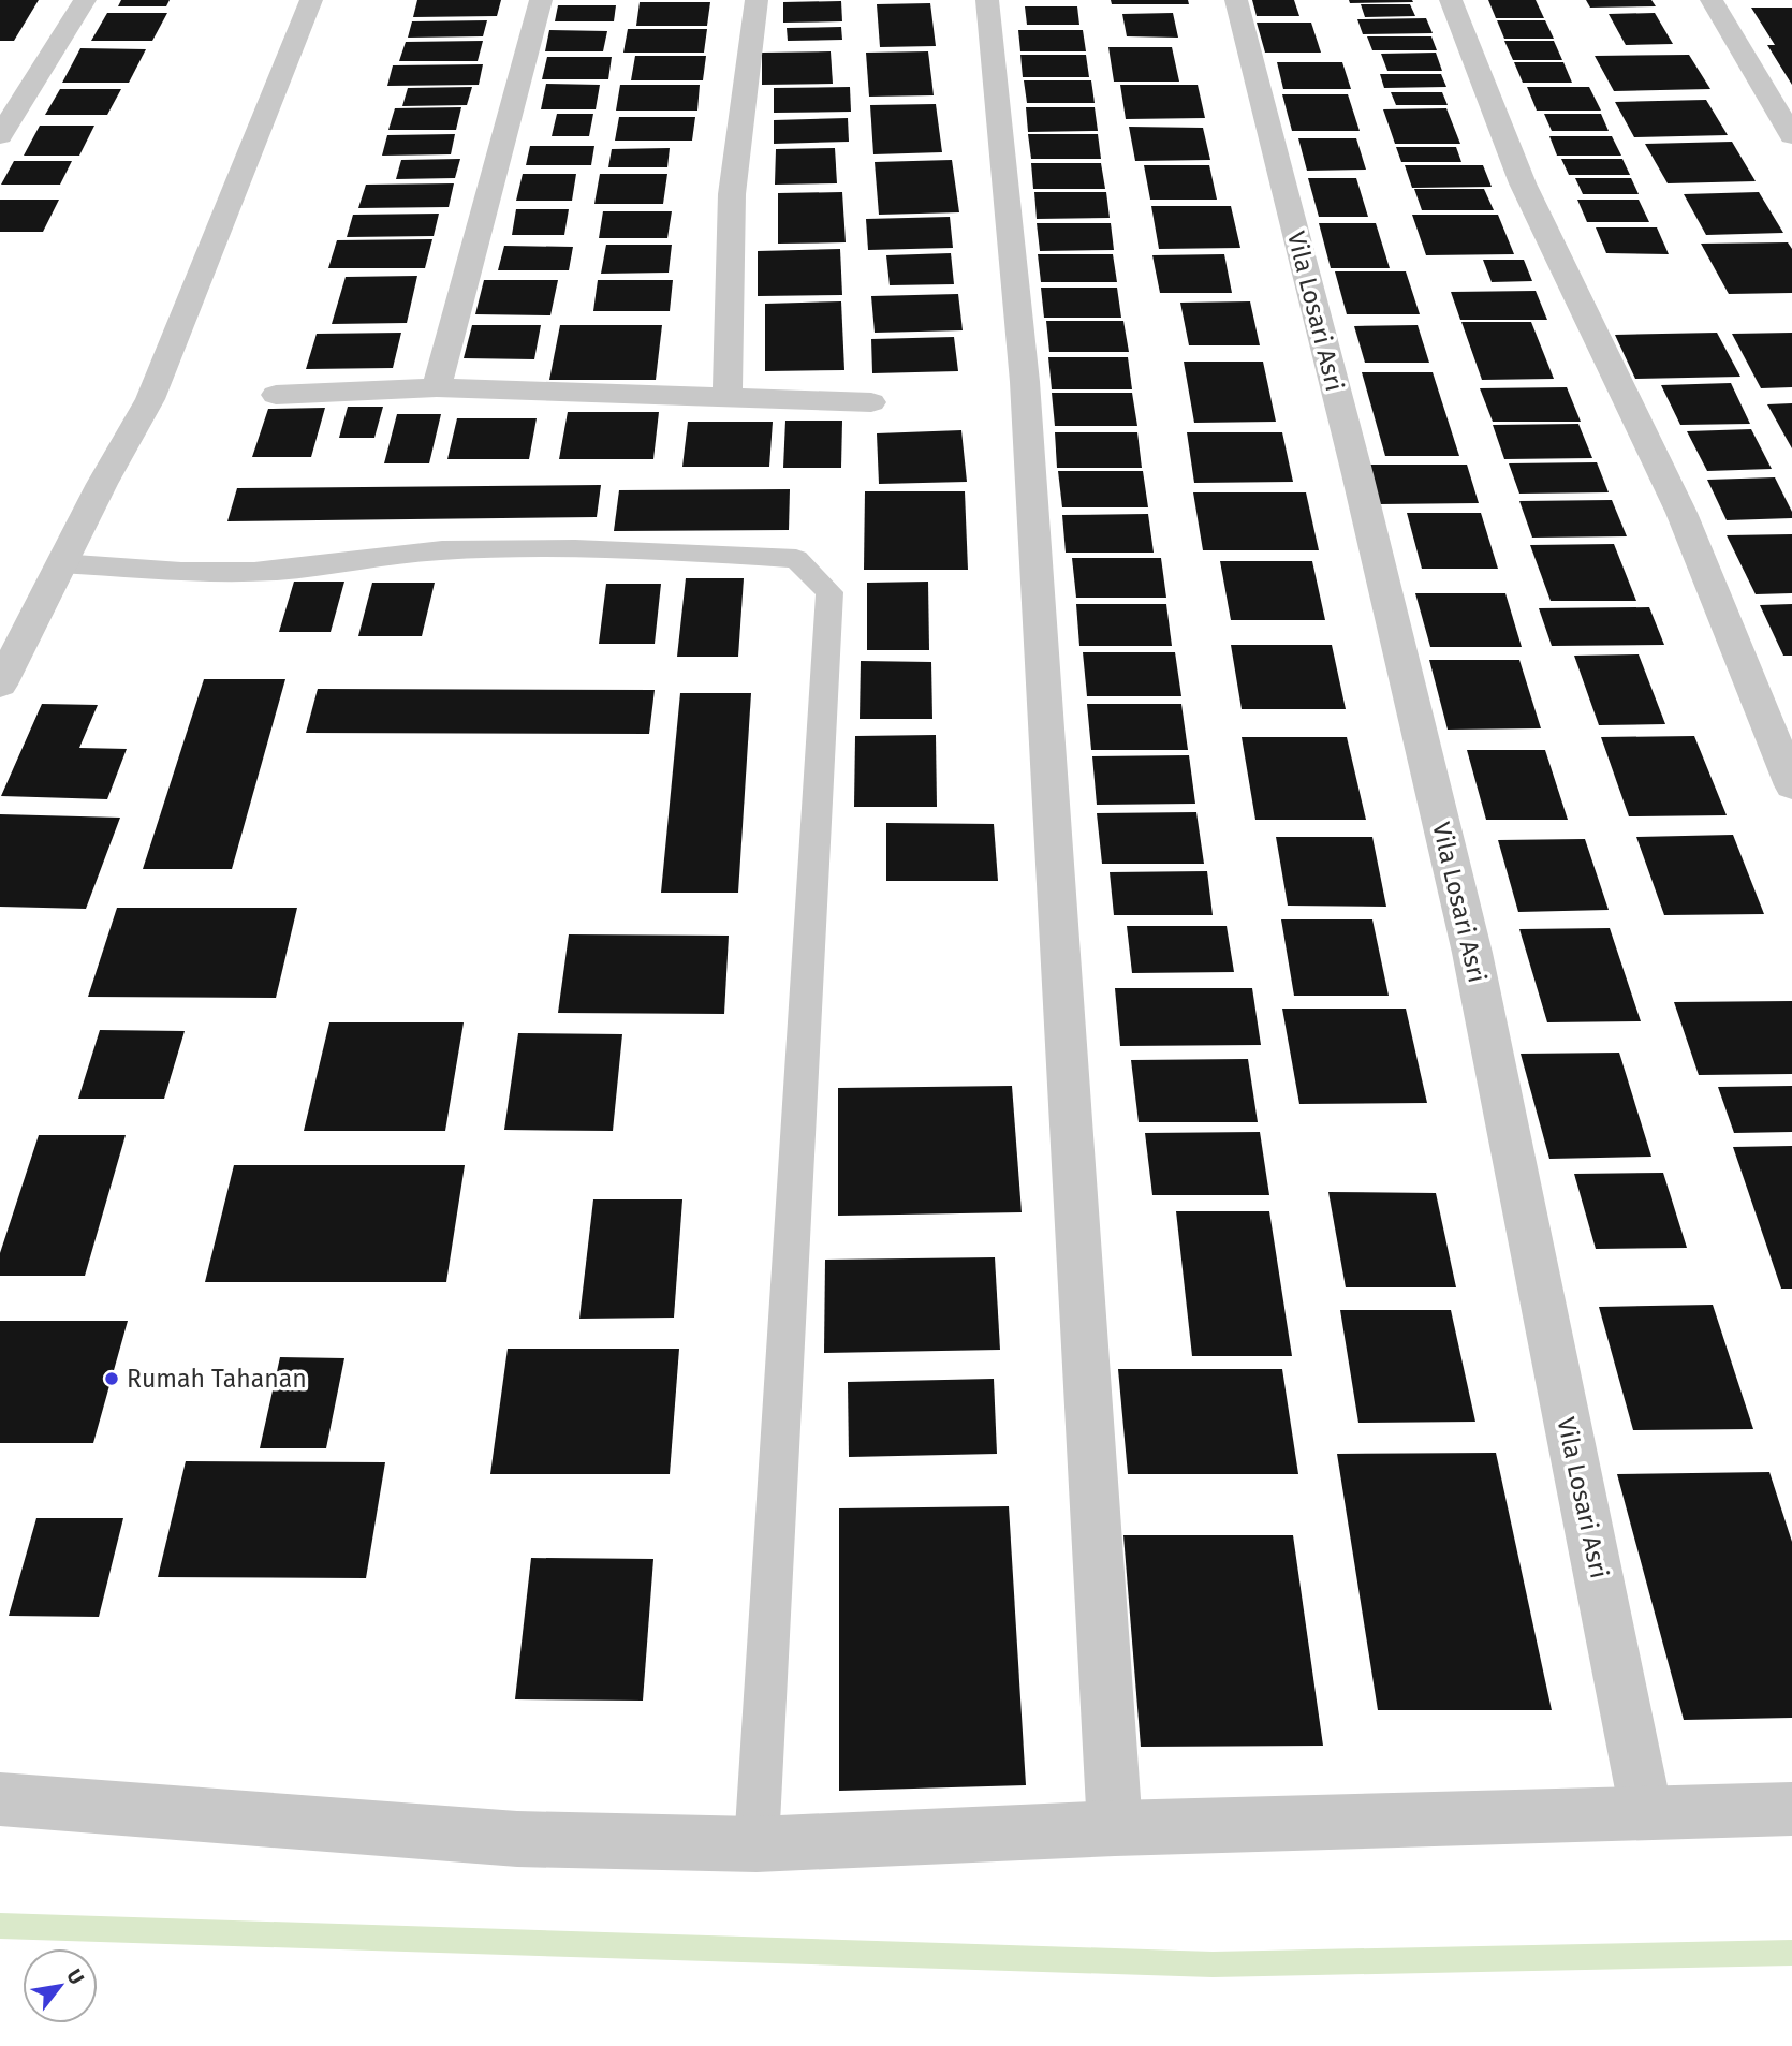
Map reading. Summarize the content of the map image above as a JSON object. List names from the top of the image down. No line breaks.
{"streets":{"street":["Vila Losari Asri"]},"places":["Rumah Tahanan"],"north":"top right"}
